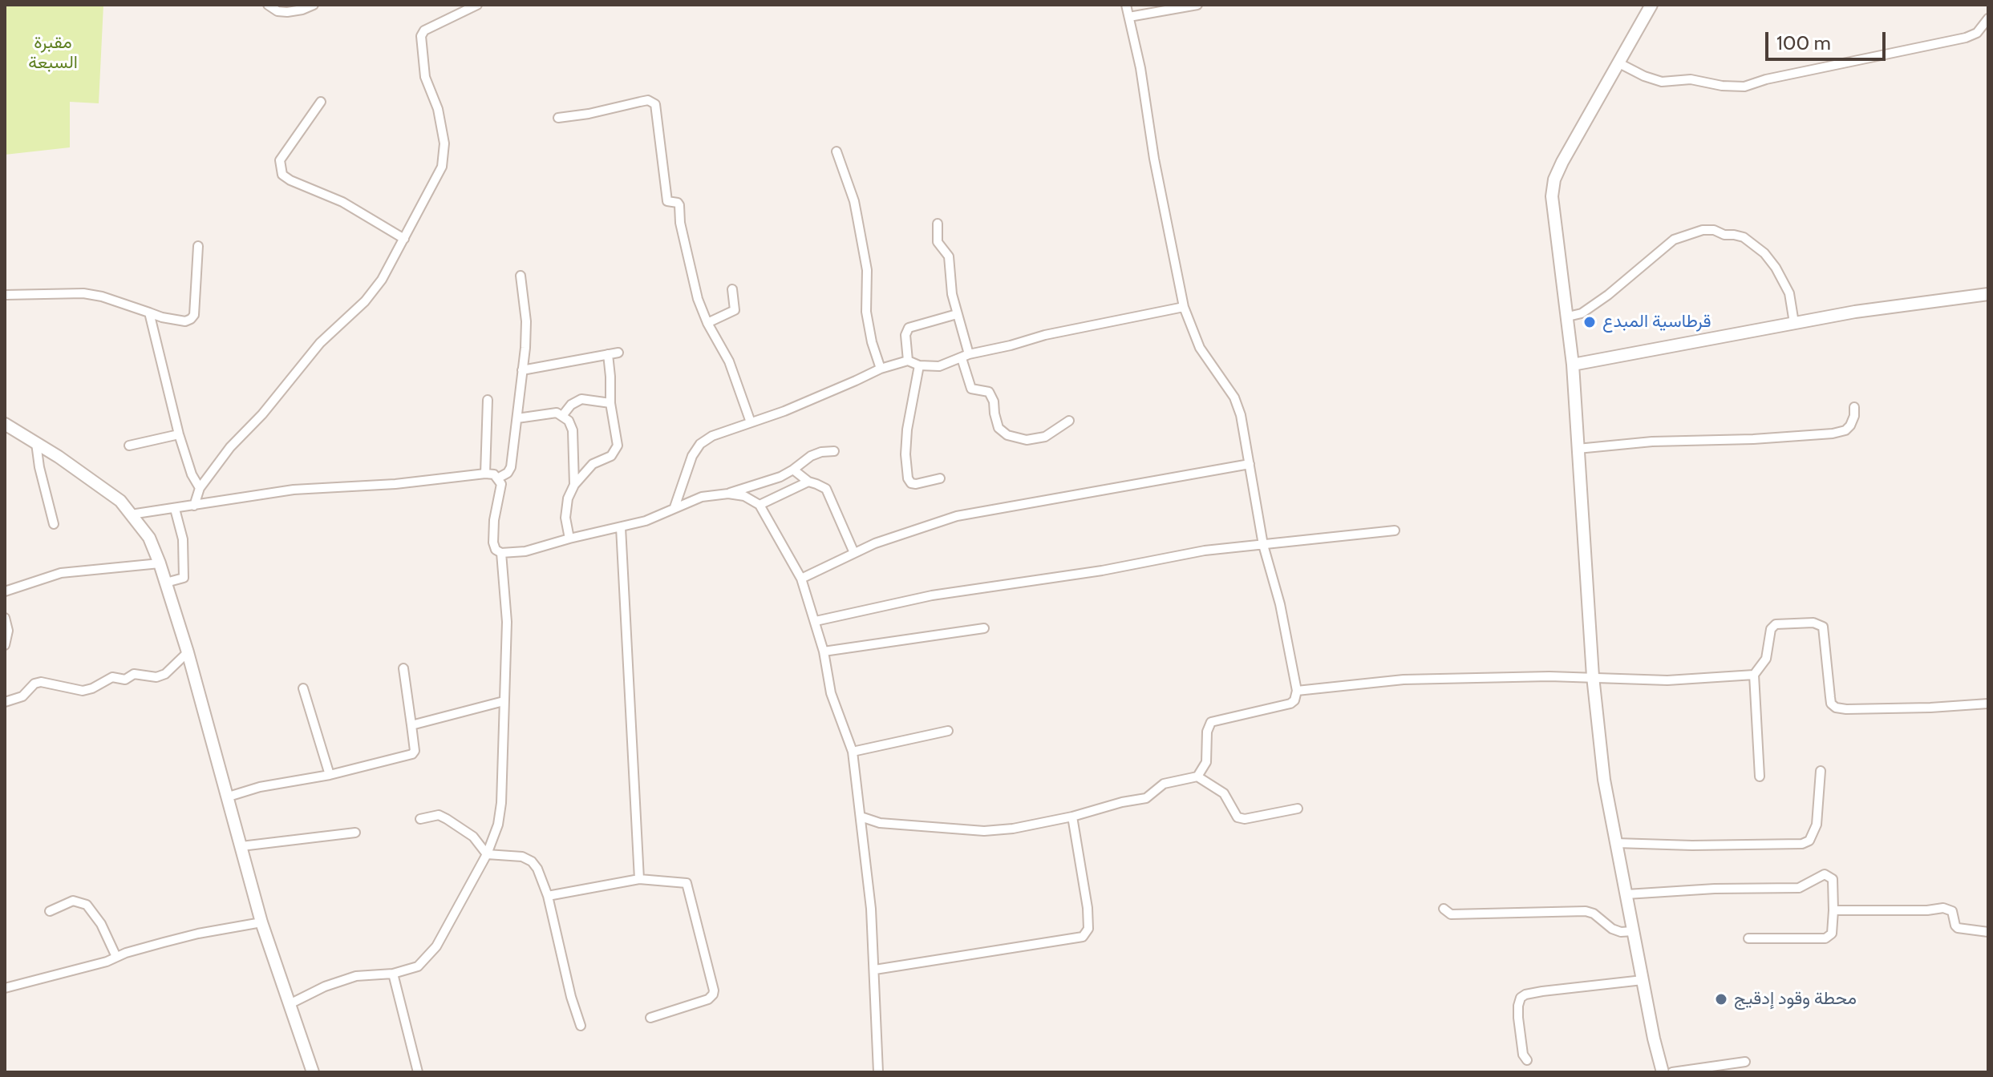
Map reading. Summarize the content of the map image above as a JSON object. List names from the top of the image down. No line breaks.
{"parks":["مقبرة السبعة"],"places":["قرطاسية المبدع","محطة وقود إدقيج"],"scale_bar":"100 m"}
